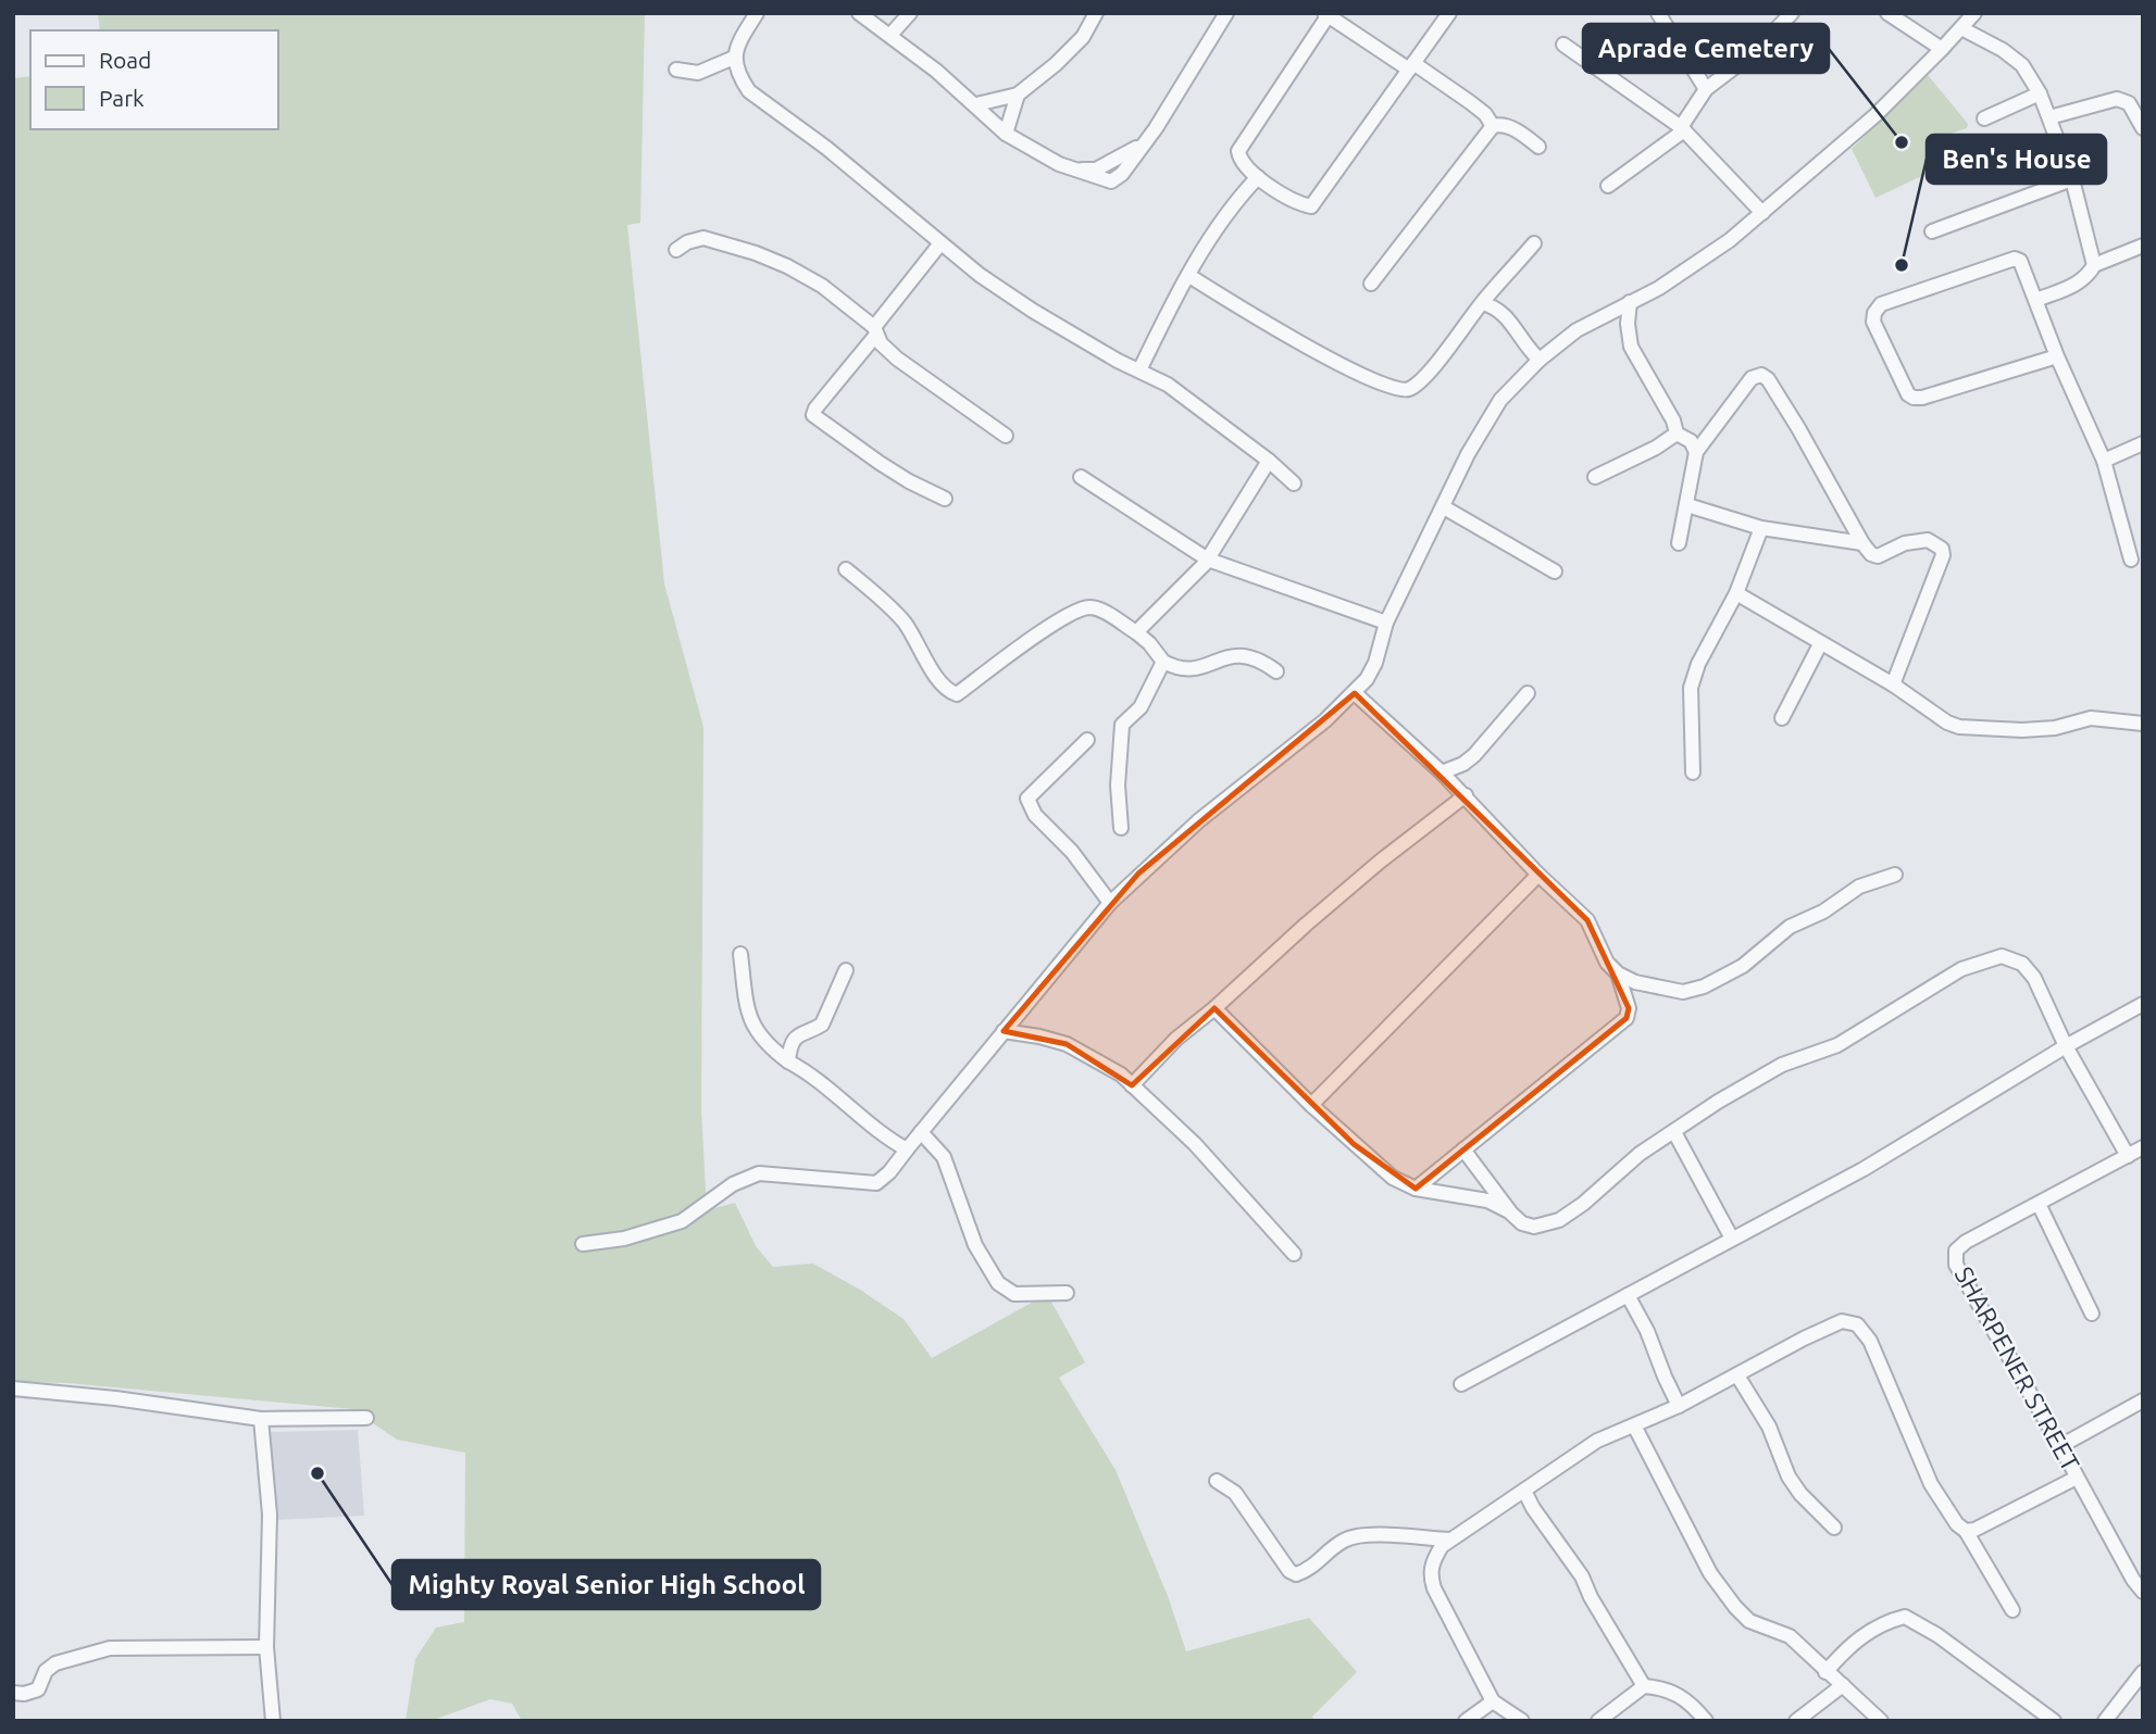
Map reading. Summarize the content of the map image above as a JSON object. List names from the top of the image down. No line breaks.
{"streets":{"street":["SHARPENER STREET"]},"places":["Aprade Cemetery","Ben's House","Mighty Royal Senior High School"],"legend":["Road","Park"]}
